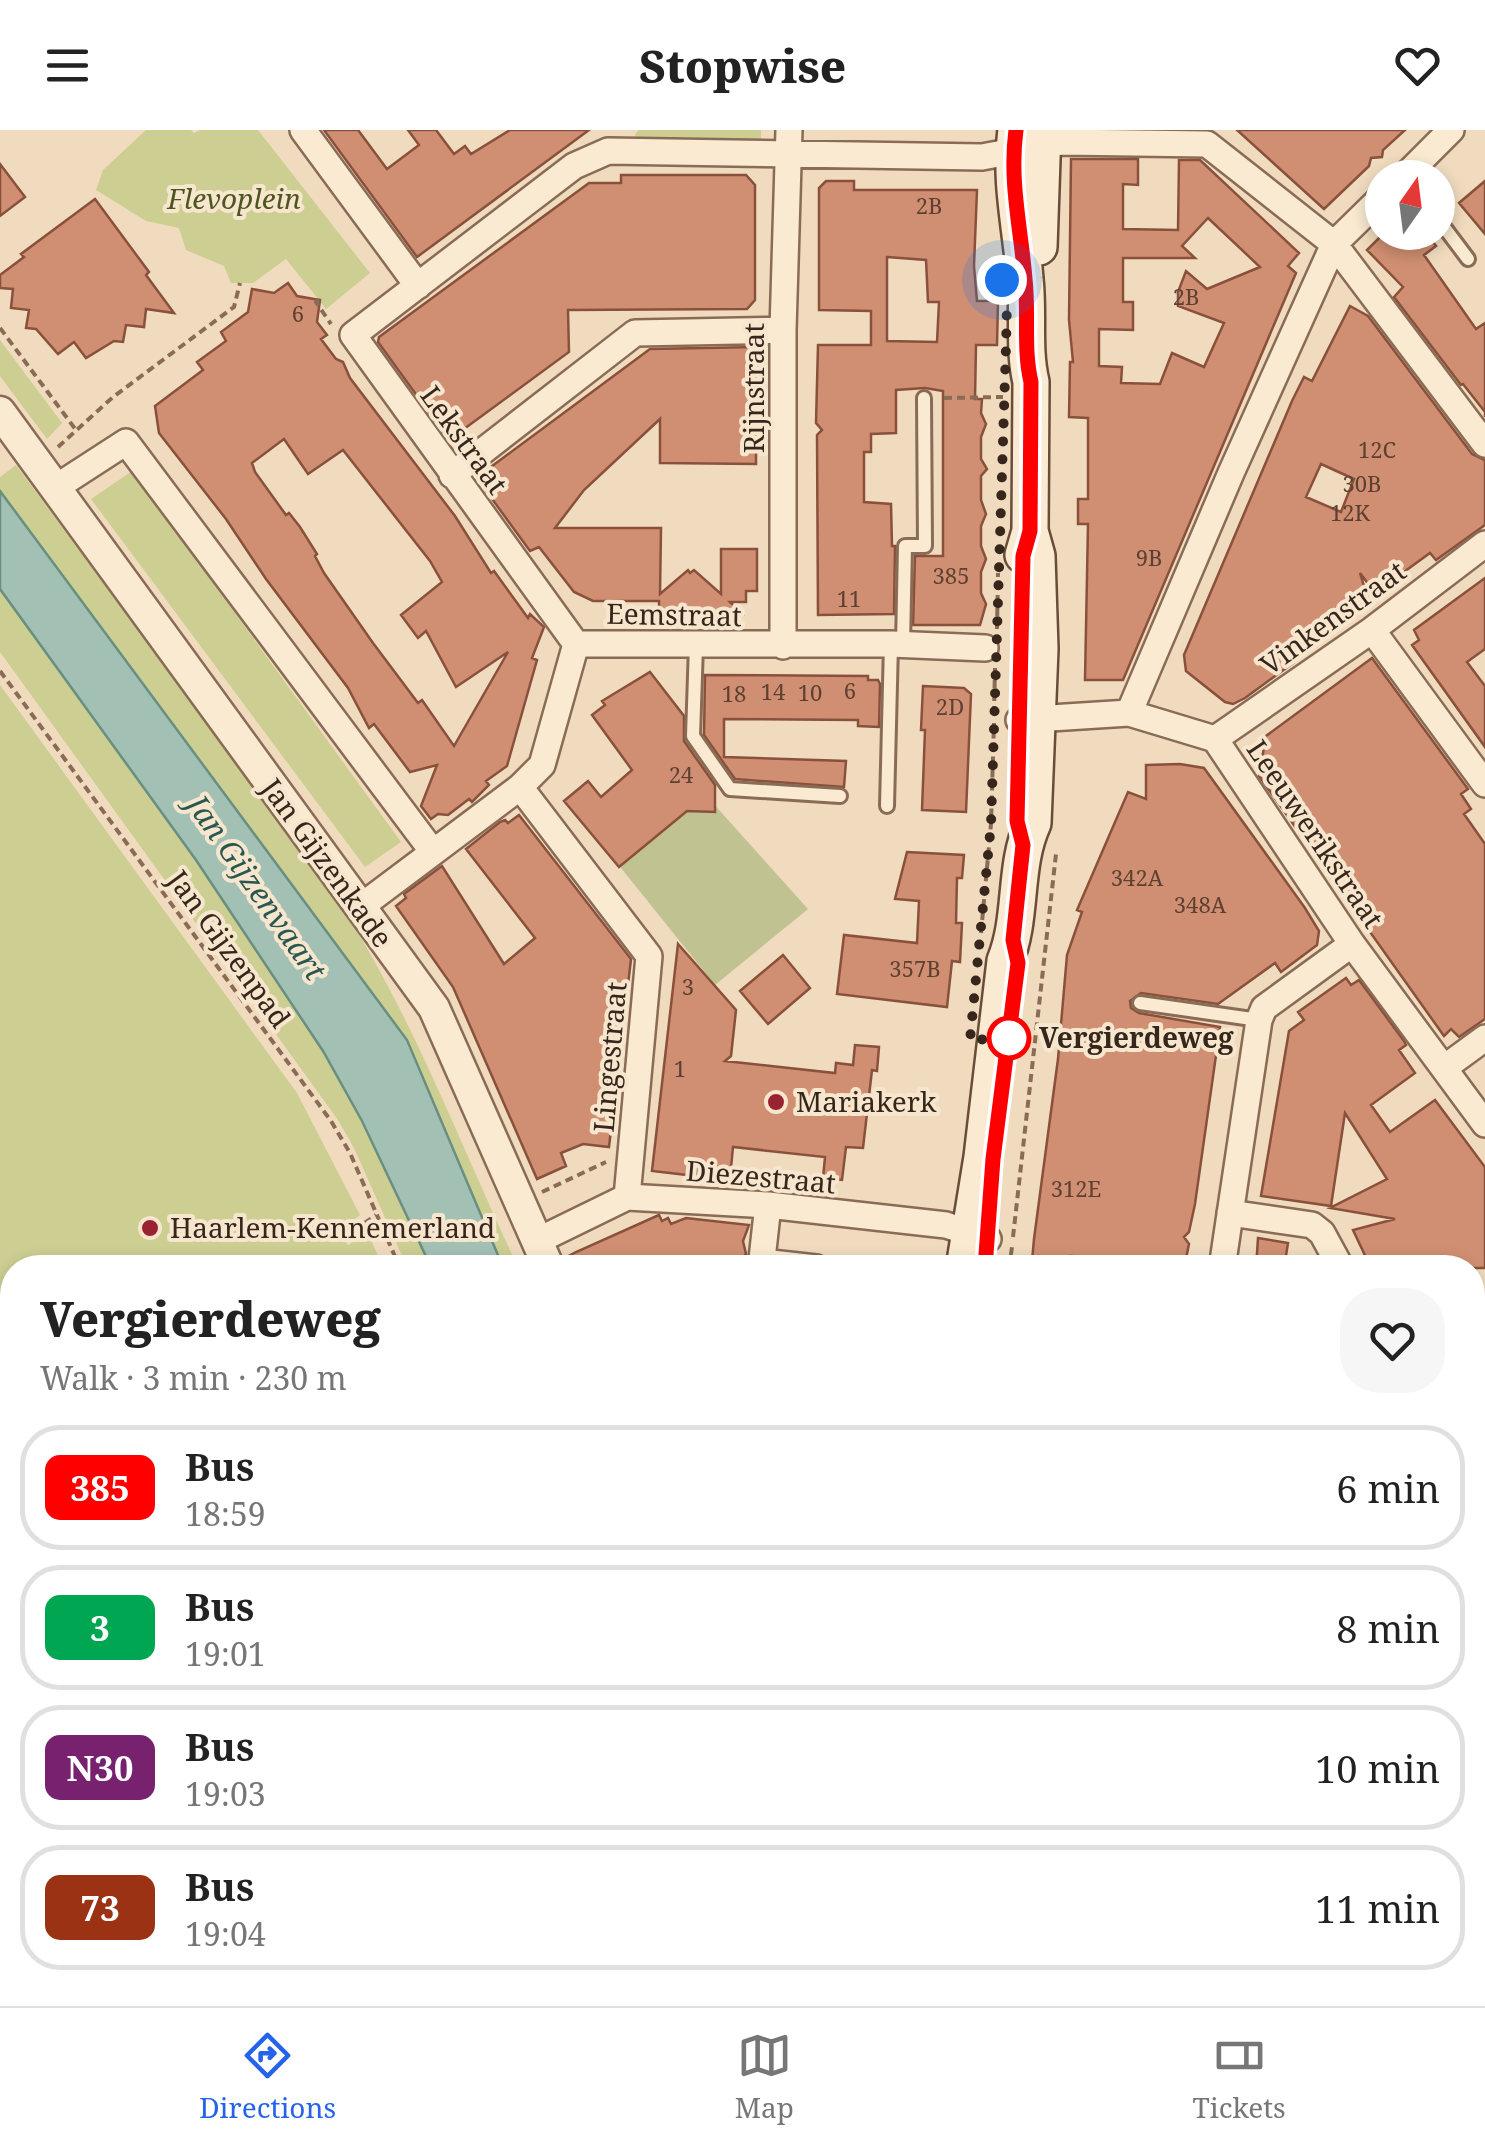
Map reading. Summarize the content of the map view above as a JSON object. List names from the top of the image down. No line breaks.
{"streets":{"street":["Rijnstraat","Lekstraat","Eemstraat","Vinkenstraat","Leeuwerikstraat","Jan Gijzenkade","Lingestraat","Diezestraat"],"path":["Jan Gijzenpad"]},"crossings":[["Rijnstraat","Eemstraat"],["Lekstraat","Eemstraat"],["Eemstraat","Jan Gijzenkade"],["Eemstraat","Lingestraat"],["Vinkenstraat","Leeuwerikstraat"],["Jan Gijzenkade","Diezestraat"],["Lingestraat","Diezestraat"]],"water":["Jan Gijzenvaart"],"parks":["Flevoplein"],"places":["Vergierdeweg","Mariakerk","Haarlem-Kennemerland"],"lines":["bus line 385"],"house_numbers":["2B","2B","6","12C","30B","12K","9B","385","11","6","14","10","18","2D","24","342A","348A","357B","3","1","312E"],"north":"top","page":{"header":"Stopwise","heading":["Vergierdeweg","Walk · 3 min · 230 m"],"list":[{"mark":"385","name":"Bus","note":"18:59","value":"6 min"},{"mark":"3","name":"Bus","note":"19:01","value":"8 min"},{"mark":"N30","name":"Bus","note":"19:03","value":"10 min"},{"mark":"73","name":"Bus","note":"19:04","value":"11 min"}],"tabs":["Directions","Map","Tickets"]}}
